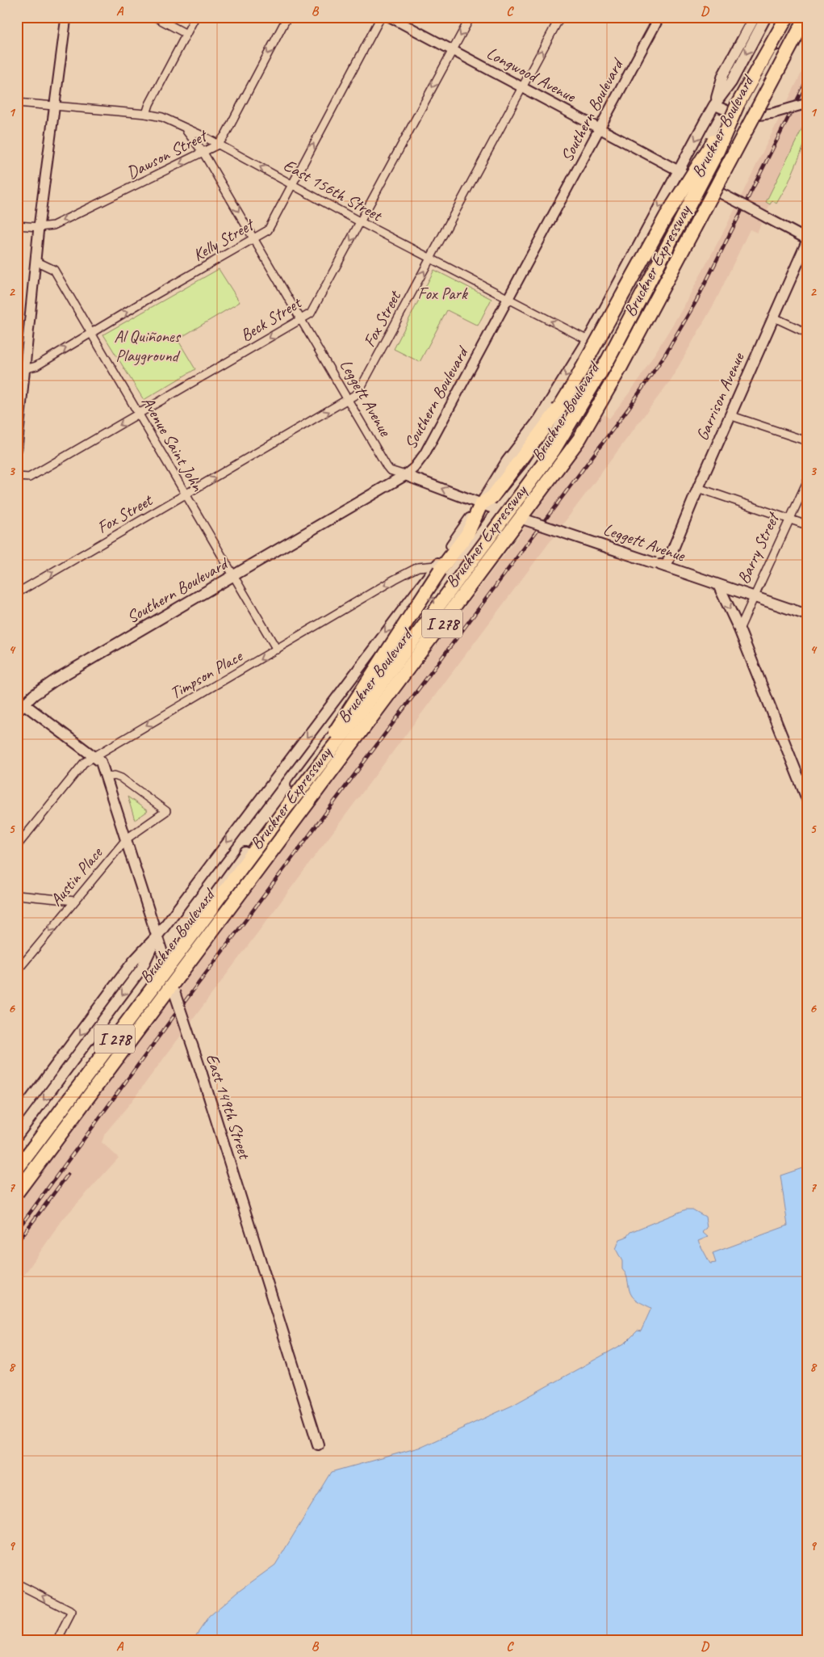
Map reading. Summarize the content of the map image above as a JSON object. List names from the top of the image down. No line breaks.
{"streets":{"highway":["Bruckner Expressway","I 278"],"main road":["Southern Boulevard","Bruckner Boulevard","Garrison Avenue","Leggett Avenue","Barry Street","East 149th Street"],"street":["Longwood Avenue","Dawson Street","East 156th Street","Kelly Street","Beck Street","Fox Street","Avenue Saint John","Timpson Place","Austin Place"]},"crossings":[["Longwood Avenue","Southern Boulevard"],["Longwood Avenue","Bruckner Boulevard"],["Longwood Avenue","Beck Street"],["Longwood Avenue","Fox Street"],["Longwood Avenue","Garrison Avenue"],["Southern Boulevard","East 156th Street"],["Southern Boulevard","Leggett Avenue"],["Southern Boulevard","Avenue Saint John"],["Southern Boulevard","East 149th Street"],["Bruckner Boulevard","East 156th Street"],["Bruckner Boulevard","Bruckner Expressway"],["Bruckner Boulevard","Leggett Avenue"],["Bruckner Boulevard","Timpson Place"],["Bruckner Boulevard","East 149th Street"],["Dawson Street","East 156th Street"],["Dawson Street","Leggett Avenue"],["East 156th Street","Kelly Street"],["East 156th Street","Beck Street"],["East 156th Street","Fox Street"],["East 156th Street","Leggett Avenue"],["Kelly Street","Leggett Avenue"],["Kelly Street","Avenue Saint John"],["Beck Street","Leggett Avenue"],["Beck Street","Avenue Saint John"],["Fox Street","Leggett Avenue"],["Fox Street","Avenue Saint John"],["Garrison Avenue","Leggett Avenue"],["Leggett Avenue","Barry Street"],["Avenue Saint John","Timpson Place"],["Timpson Place","East 149th Street"],["Austin Place","East 149th Street"]],"one_way":["Dawson Street","Kelly Street","Beck Street","Fox Street","Timpson Place"],"parks":["Fox Park","Al Quiñones Playground"],"grid":{"columns":["A","B","C","D"],"rows":["1","2","3","4","5","6","7","8","9"]}}
